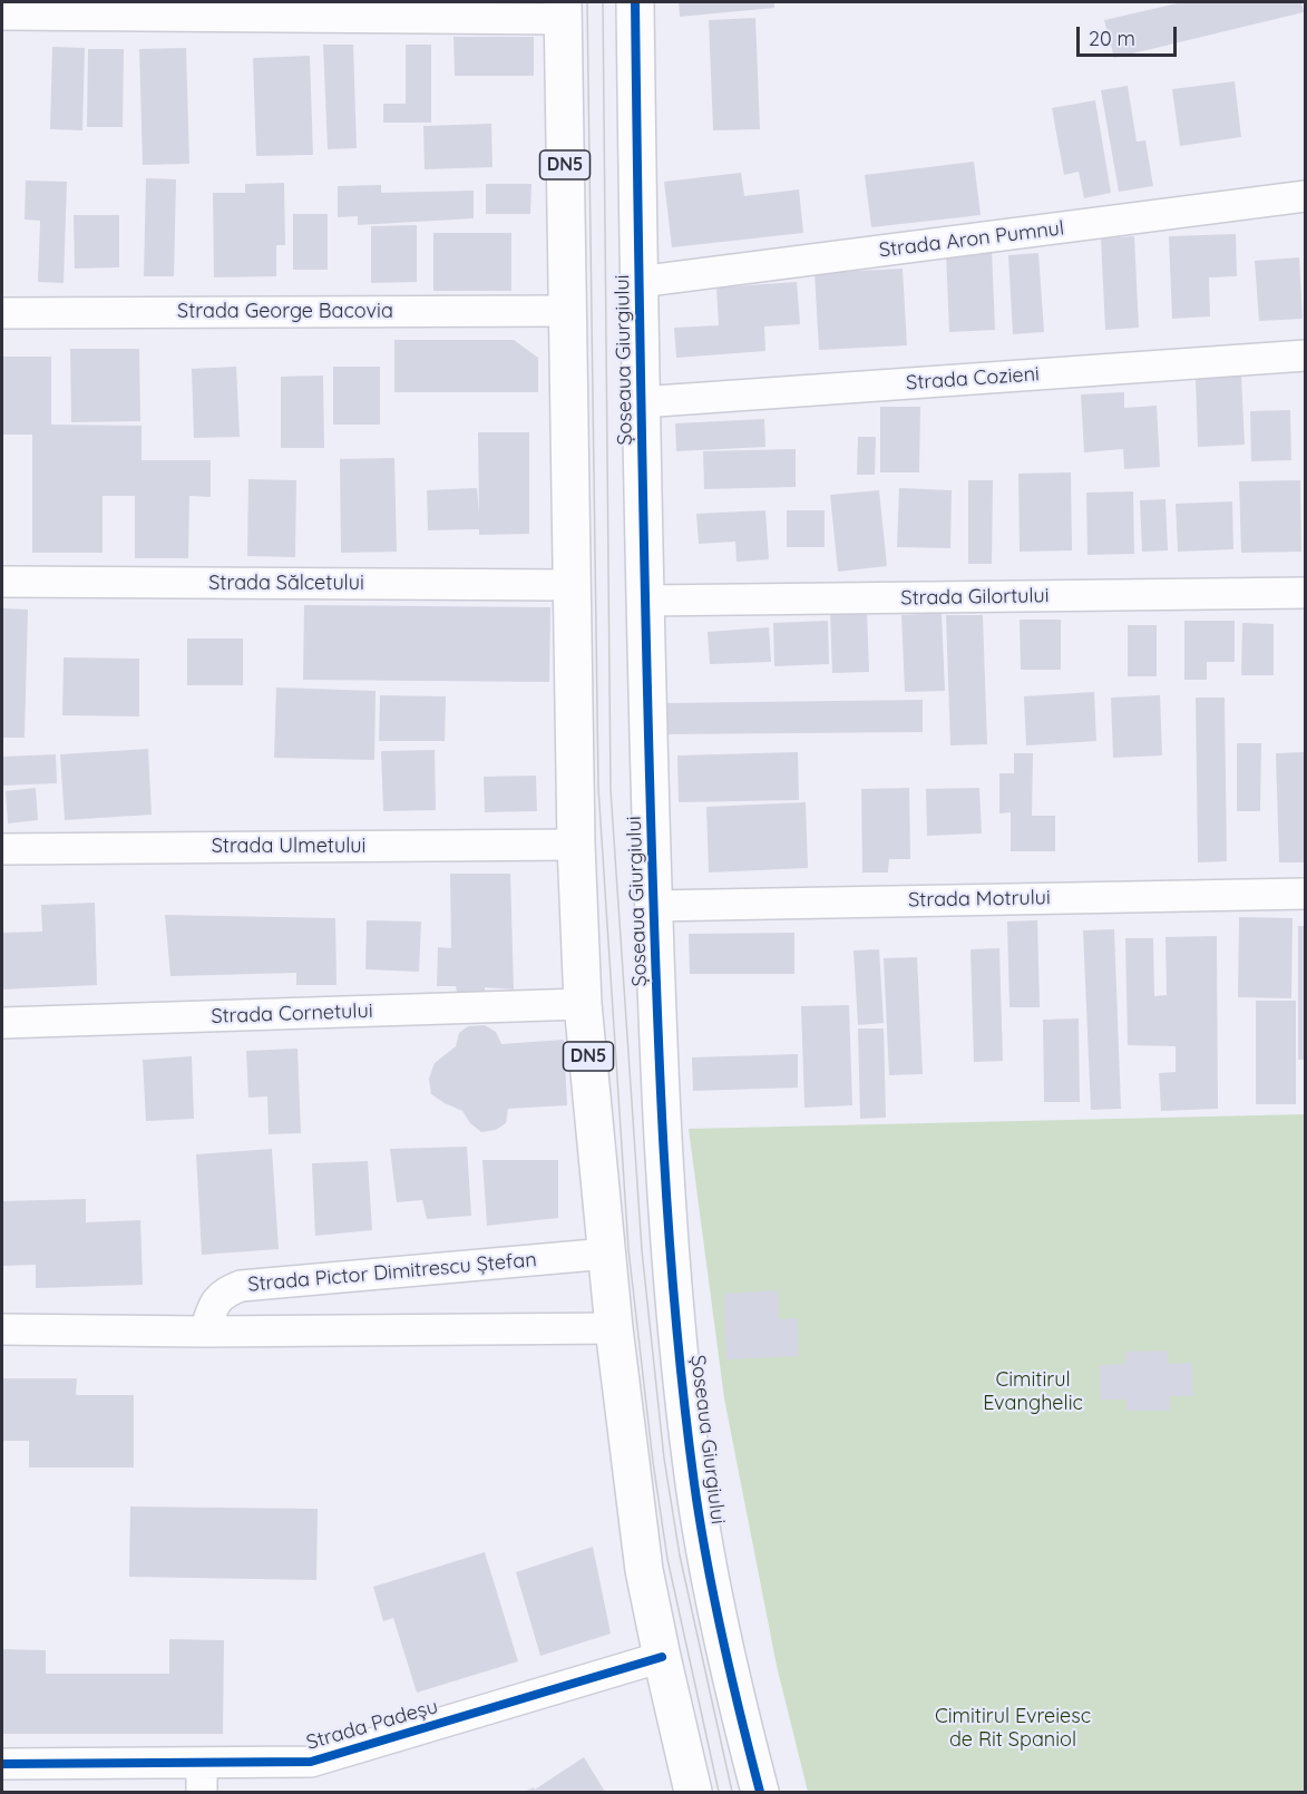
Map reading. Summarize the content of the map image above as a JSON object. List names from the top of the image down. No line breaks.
{"streets":{"main road":["DN5","Șoseaua Giurgiului"],"street":["Strada Aron Pumnul","Strada George Bacovia","Strada Cozieni","Strada Sălcetului","Strada Gilortului","Strada Ulmetului","Strada Motrului","Strada Cornetului","Strada Pictor Dimitrescu Ștefan","Strada Padeșu"]},"crossings":[["DN5","Strada George Bacovia"],["DN5","Strada Sălcetului"],["DN5","Strada Ulmetului"],["DN5","Strada Cornetului"],["DN5","Strada Pictor Dimitrescu Ștefan"],["DN5","Strada Padeșu"],["Strada Aron Pumnul","Șoseaua Giurgiului"],["Șoseaua Giurgiului","Strada Cozieni"],["Șoseaua Giurgiului","Strada Gilortului"],["Șoseaua Giurgiului","Strada Motrului"]],"parks":["Cimitirul Evanghelic","Cimitirul Evreiesc de Rit Spaniol"],"scale_bar":"20 m"}
